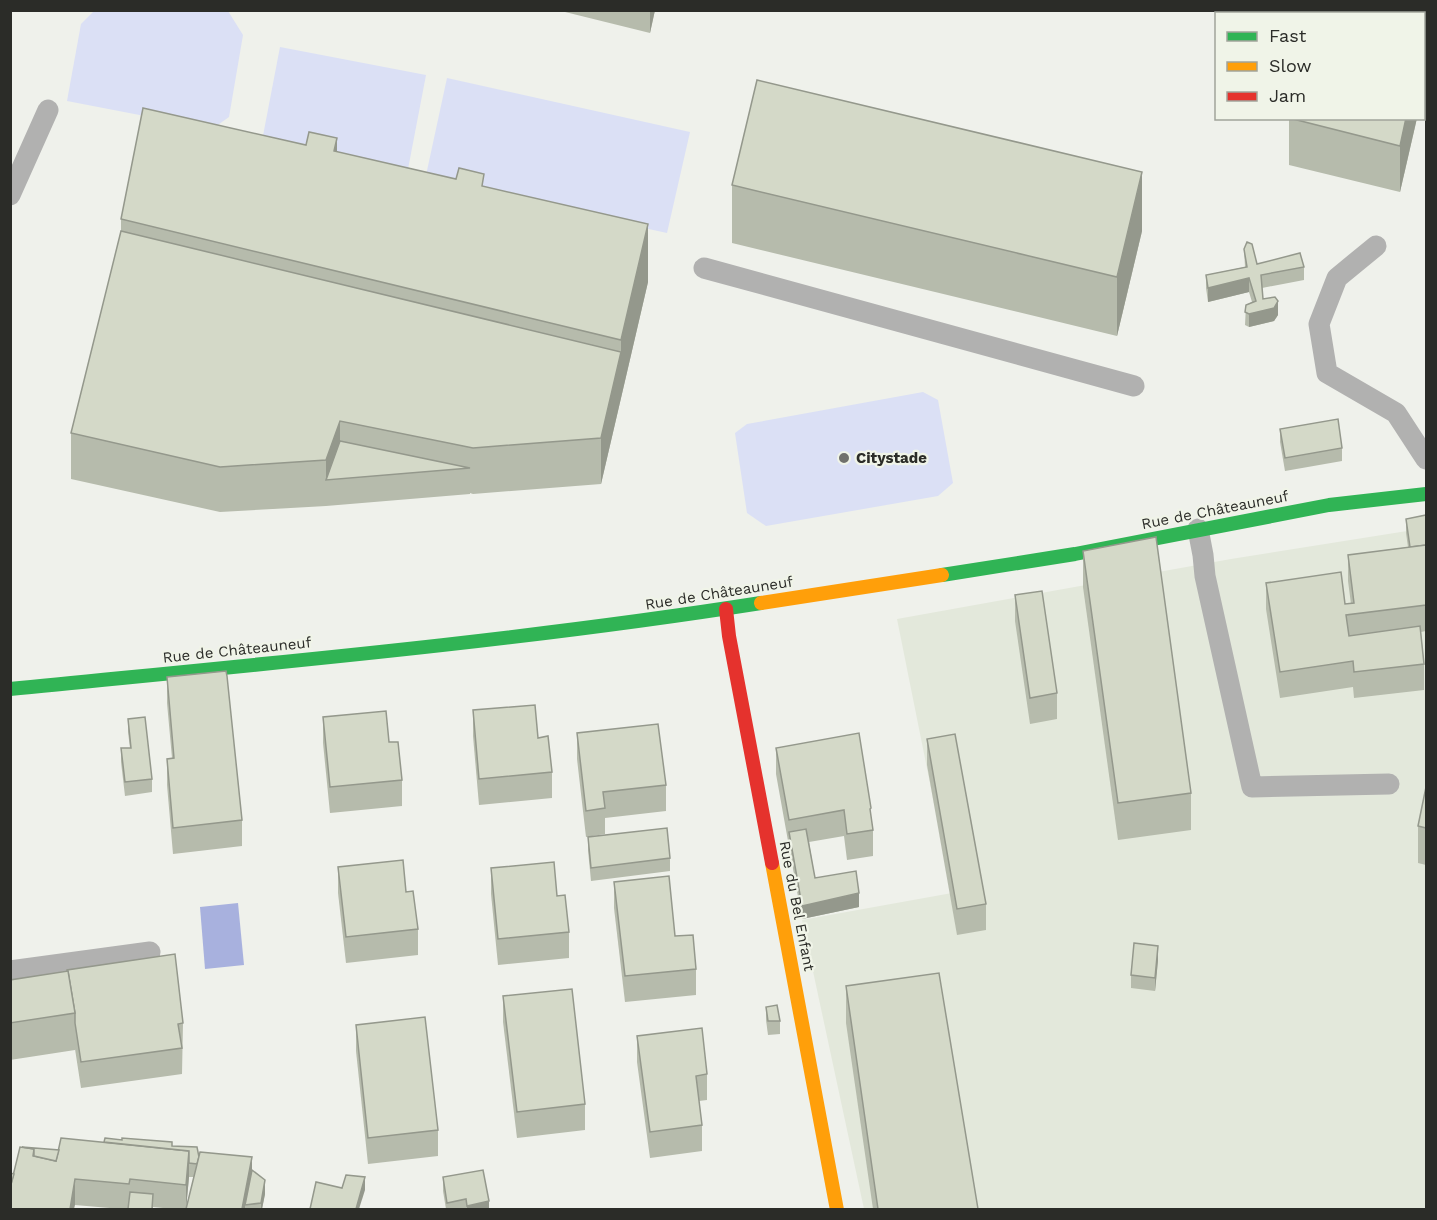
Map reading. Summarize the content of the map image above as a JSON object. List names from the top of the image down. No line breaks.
{"streets":{"main road":["Rue de Châteauneuf","Rue du Bel Enfant"]},"crossings":[["Rue de Châteauneuf","Rue du Bel Enfant"]],"places":["Citystade"],"legend":["Fast","Slow","Jam"]}
